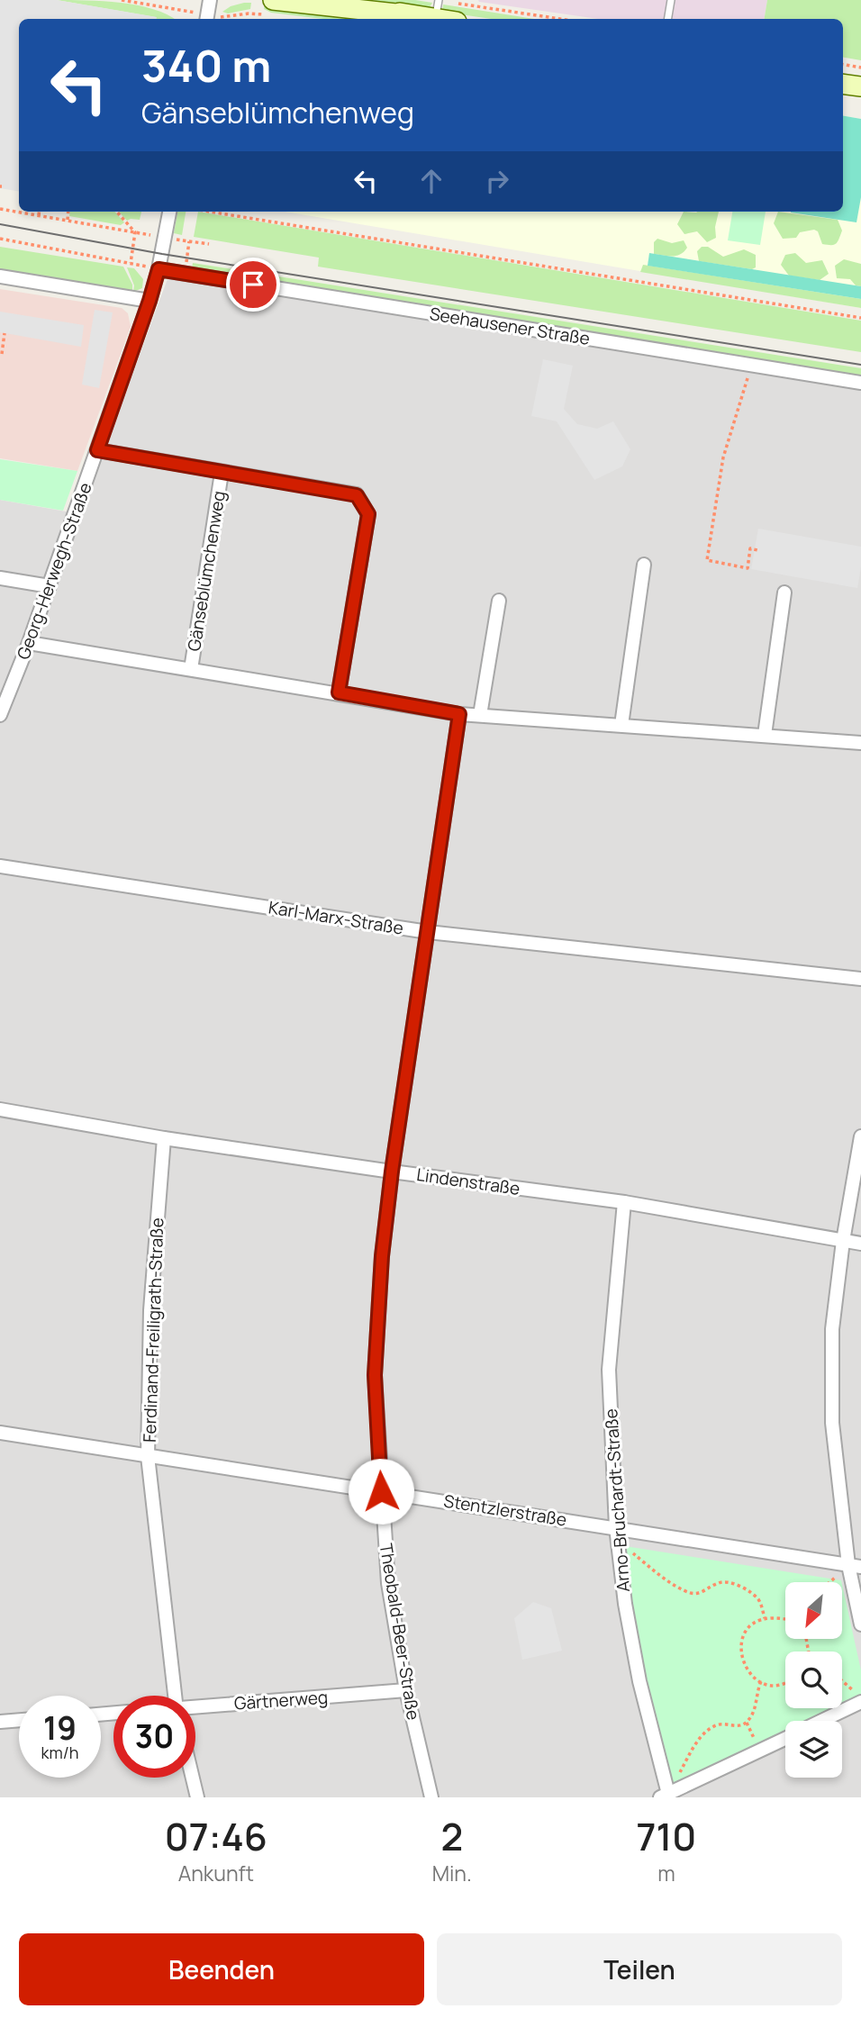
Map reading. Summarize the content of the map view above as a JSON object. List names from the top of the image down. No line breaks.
{"streets":{"street":["Seehausener Straße","Georg-Herwegh-Straße","Gänseblümchenweg","Karl-Marx-Straße","Lindenstraße","Ferdinand-Freiligrath-Straße","Arno-Bruchardt-Straße","Stentzlerstraße","Theobald-Beer-Straße","Gärtnerweg"]},"crossings":[["Seehausener Straße","Georg-Herwegh-Straße"],["Georg-Herwegh-Straße","Gänseblümchenweg"],["Gänseblümchenweg","Theobald-Beer-Straße"],["Karl-Marx-Straße","Theobald-Beer-Straße"],["Lindenstraße","Ferdinand-Freiligrath-Straße"],["Lindenstraße","Arno-Bruchardt-Straße"],["Lindenstraße","Theobald-Beer-Straße"],["Ferdinand-Freiligrath-Straße","Stentzlerstraße"],["Arno-Bruchardt-Straße","Stentzlerstraße"],["Stentzlerstraße","Theobald-Beer-Straße"],["Theobald-Beer-Straße","Gärtnerweg"]],"north":"bottom left","page":{"turn":["340 m","Gänseblümchenweg"],"speed":"19 km/h","limit":"30","eta":["07:46","Ankunft","2","Min.","710","m"],"buttons":["Beenden","Teilen"]}}
